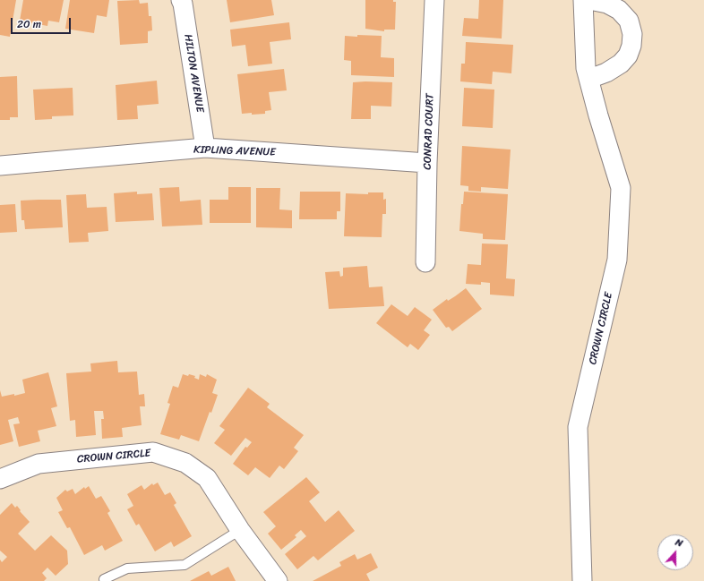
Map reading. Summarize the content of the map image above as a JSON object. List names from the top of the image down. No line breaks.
{"streets":{"street":["HILTON AVENUE","CONRAD COURT","KIPLING AVENUE","CROWN CIRCLE"]},"crossings":[["HILTON AVENUE","KIPLING AVENUE"],["CONRAD COURT","KIPLING AVENUE"]],"scale_bar":"20 m","north":"top"}
